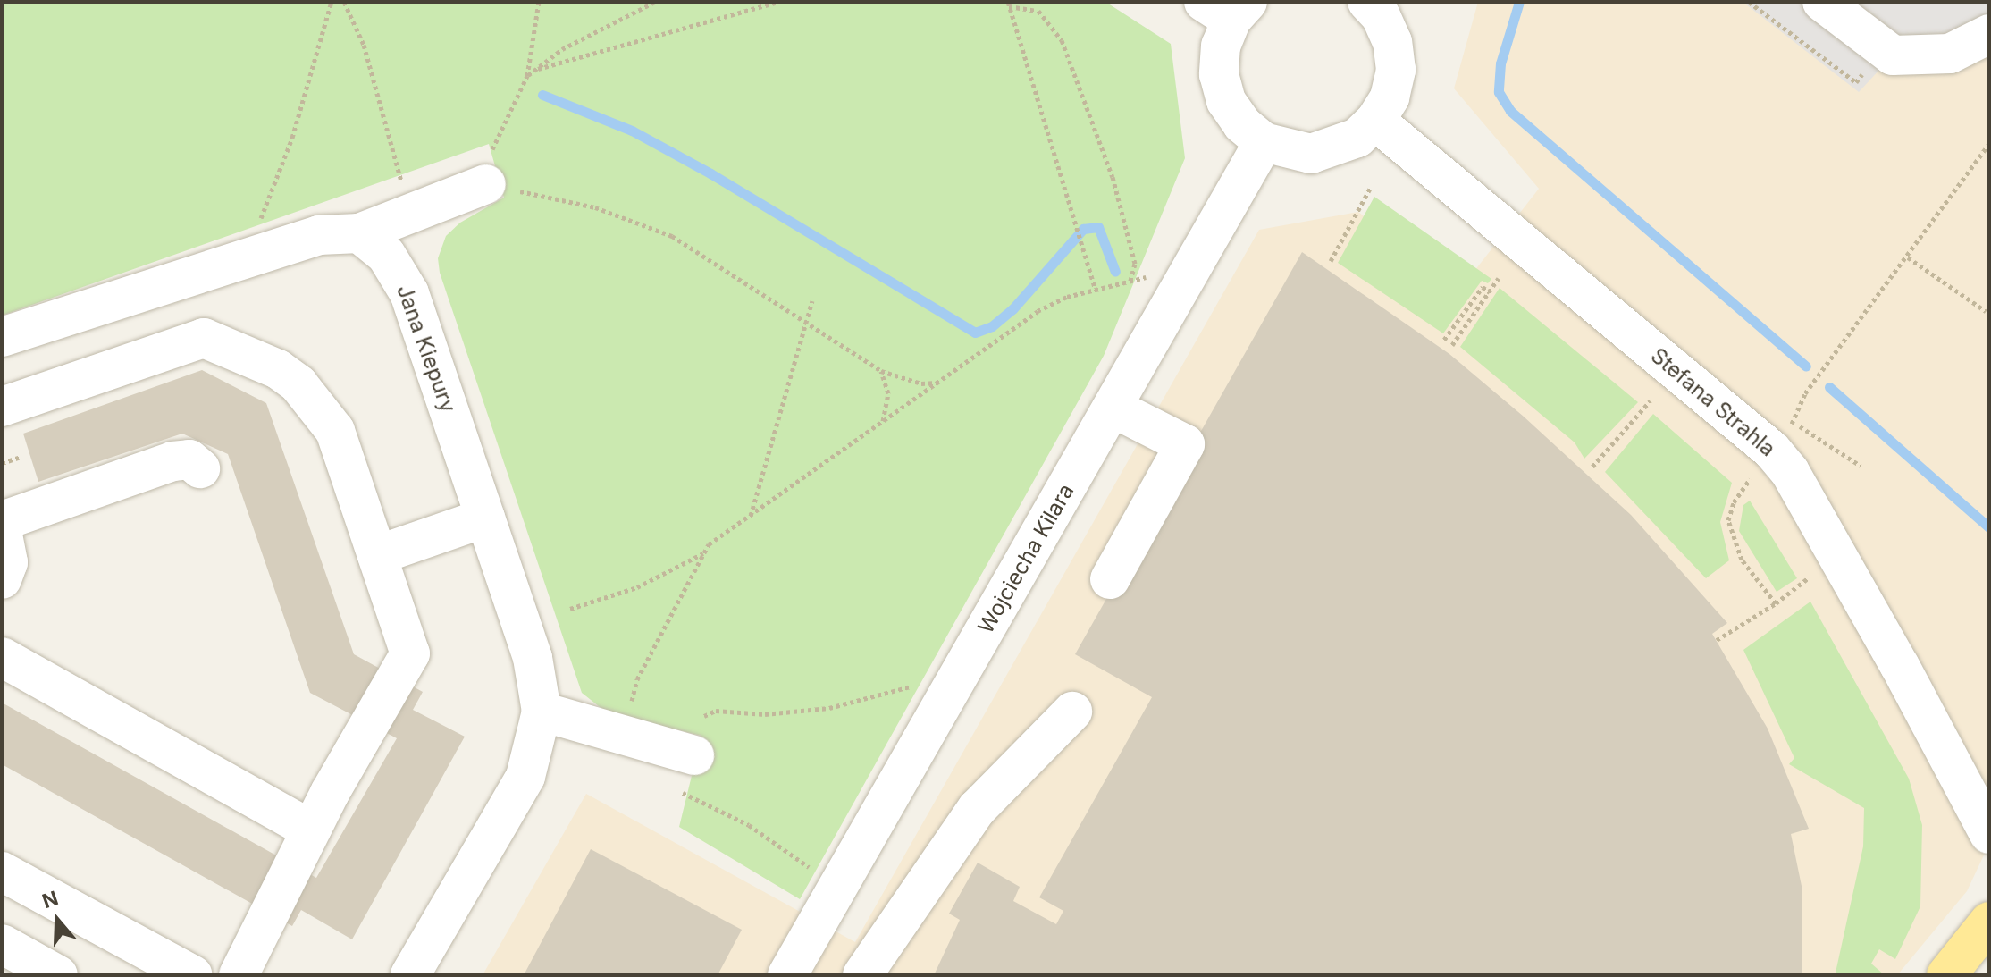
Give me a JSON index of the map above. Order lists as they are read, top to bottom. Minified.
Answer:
{"streets":{"street":["Jana Kiepury","Stefana Strahla","Wojciecha Kilara"]},"north":"top"}
